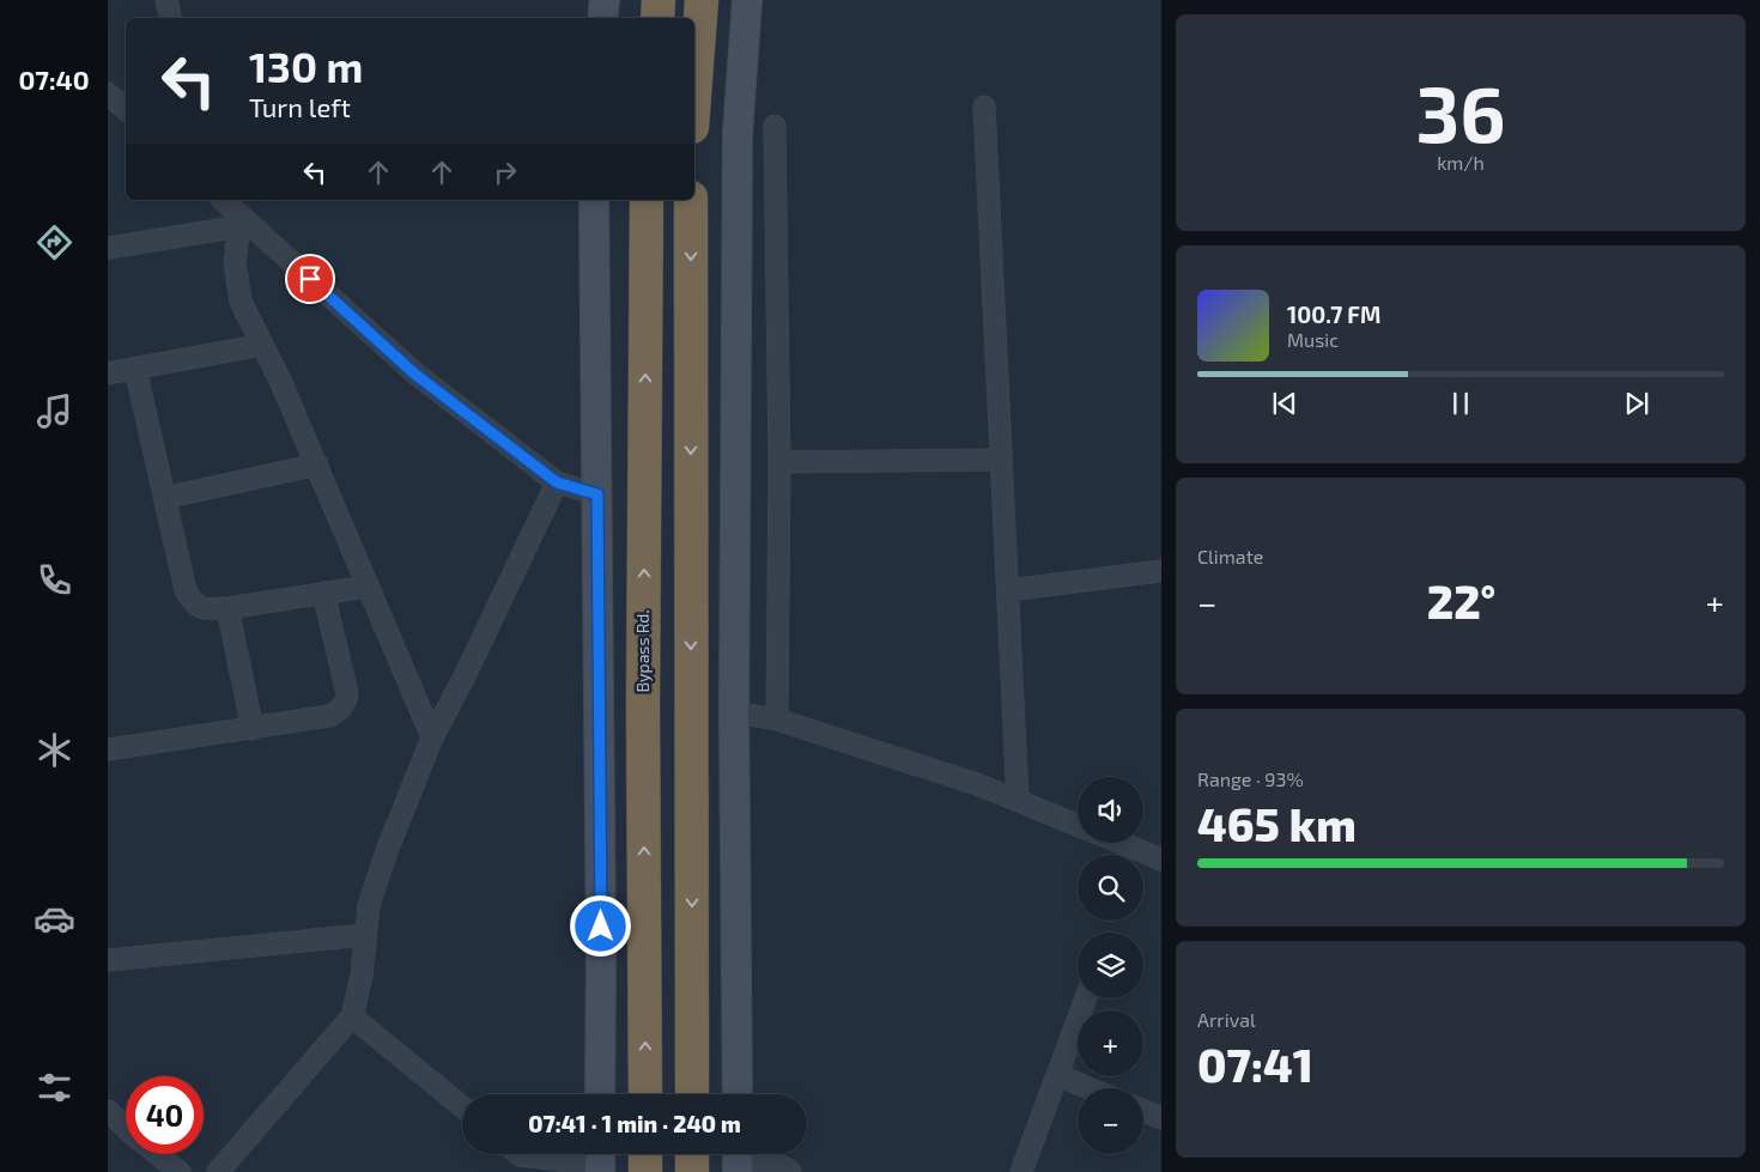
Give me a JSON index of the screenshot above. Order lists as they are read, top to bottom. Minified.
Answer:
{"streets":{"highway":["Bypass Rd."]},"page":{"tabs":"07:40","tile":[["36","km/h"],"Climate",["Range · 93%","465 km"],["Arrival","07:41"]],"turn":["130 m","Turn left"],"song":["100.7 FM","Music"],"heat":["−","22°","+"],"map_buttons":["+","−"],"limit":"40","trip":"07:41 · 1 min · 240 m"}}
